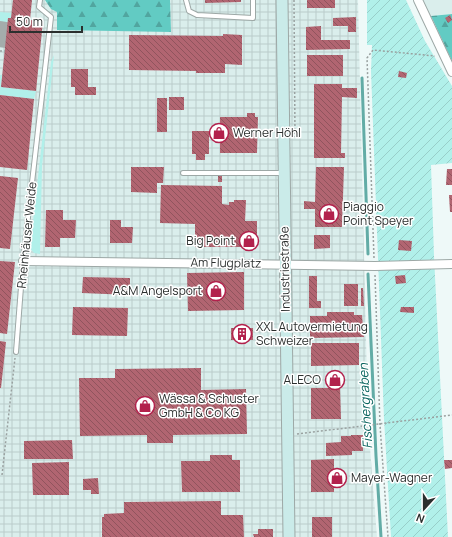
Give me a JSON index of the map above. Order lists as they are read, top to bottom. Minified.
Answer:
{"streets":{"street":["Am Flugplatz","Industriestraße"],"lane":["Rheinhäuser Weide"]},"crossings":[["Rheinhäuser Weide","Am Flugplatz"],["Am Flugplatz","Industriestraße"]],"water":["Fischergraben"],"places":{"shop":["Werner Höhl","Piaggio Point Speyer","Big Point","A&M Angelsport","ALECO","Wässa & Schuster GmbH & Co KG","Mayer-Wagner"],"building":["XXL Autovermietung Schweizer"]},"scale_bar":"50 m","north":"bottom"}
